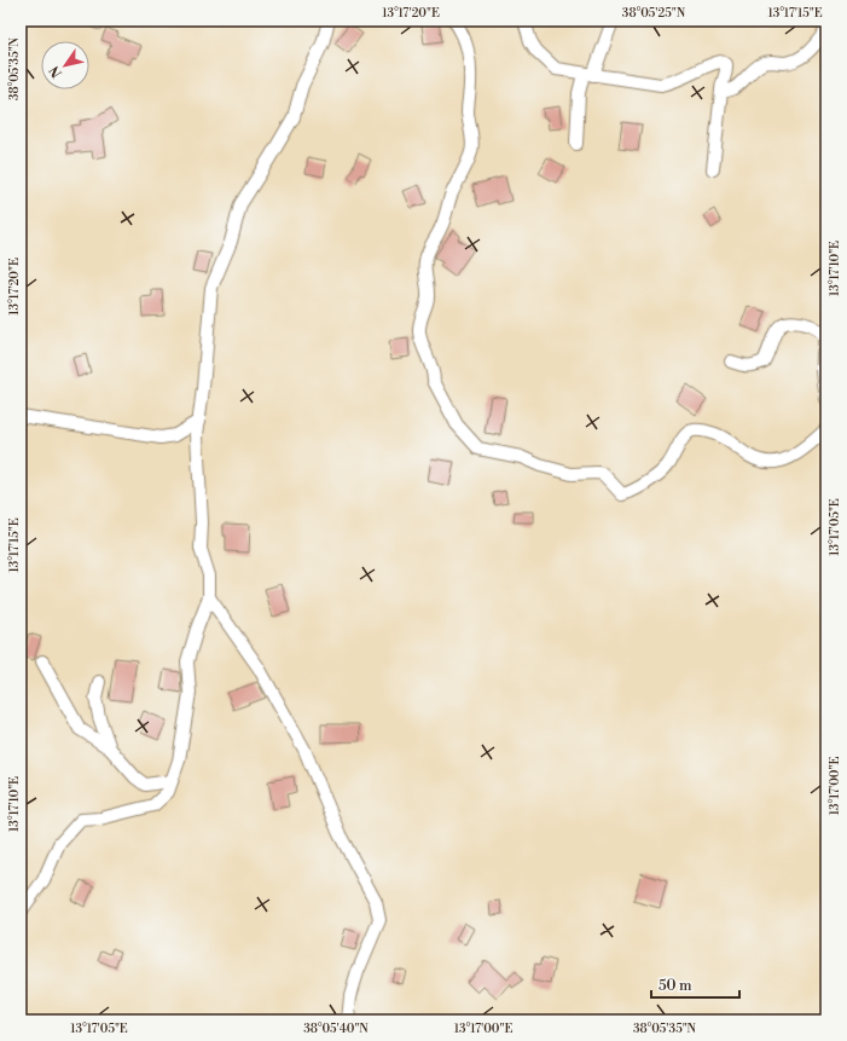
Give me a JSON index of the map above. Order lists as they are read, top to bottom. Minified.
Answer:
{"scale_bar":"50 m","north":"bottom left","coordinates":["13°17'20\"E","38°05'25\"N","13°17'15\"E","38°05'35\"N","13°17'10\"E","13°17'05\"E","13°17'00\"E","38°05'40\"N"]}
